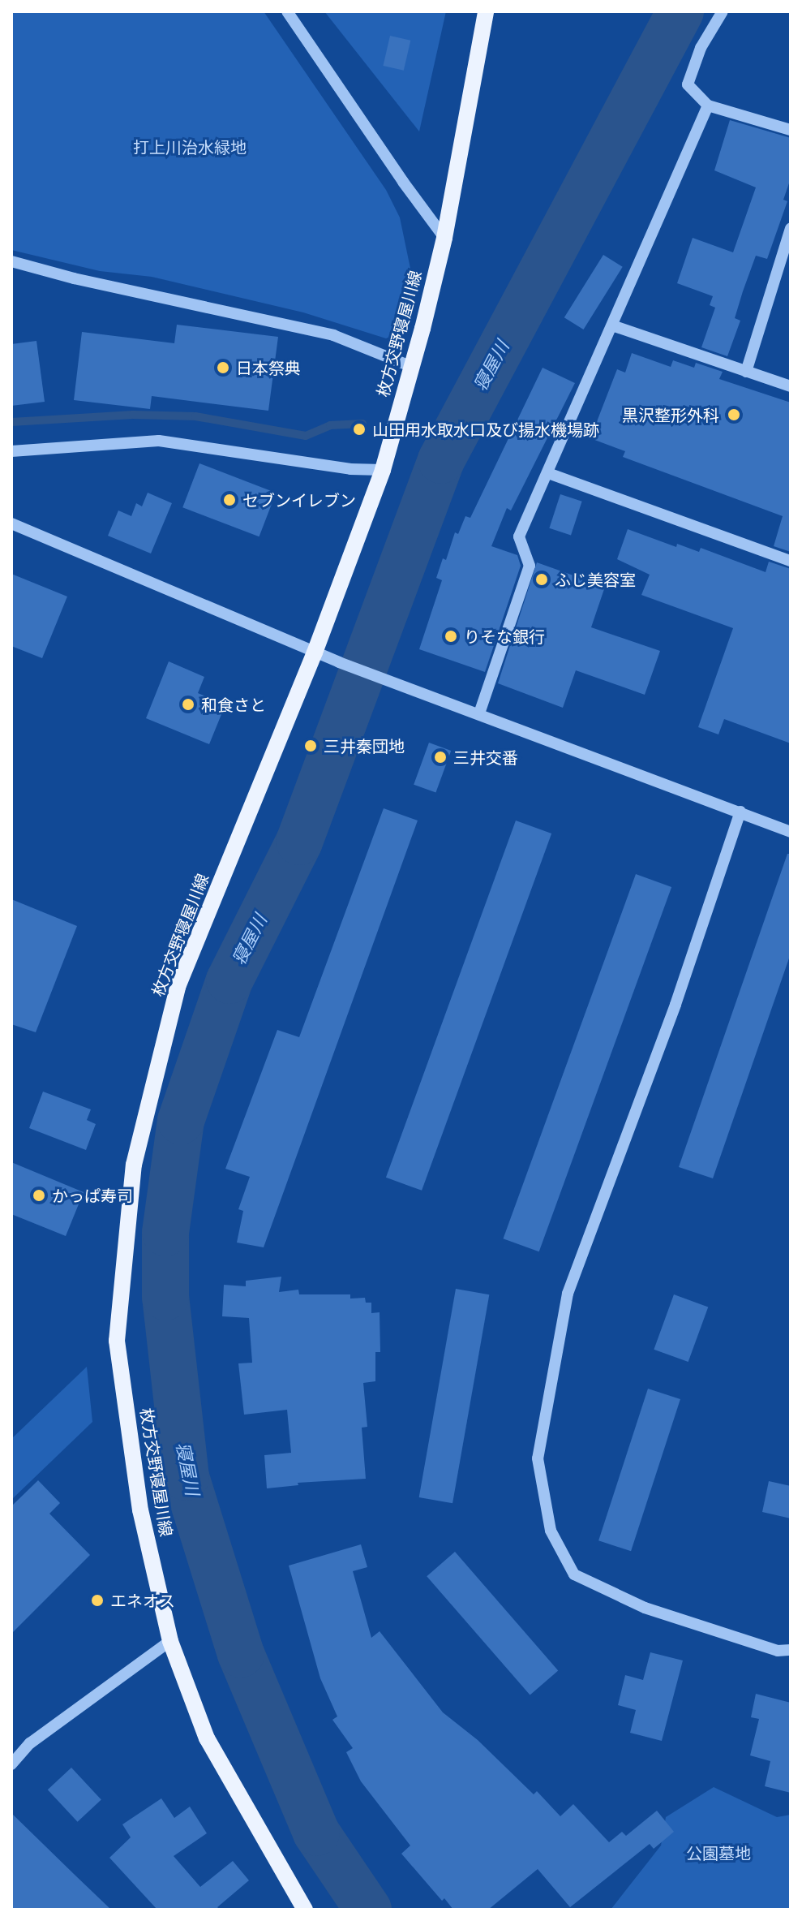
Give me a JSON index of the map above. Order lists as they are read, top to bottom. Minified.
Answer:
{"streets":{"main road":["枚方交野寝屋川線"]},"water":["寝屋川"],"parks":["打上川治水緑地","公園墓地"],"places":["日本祭典","黒沢整形外科","山田用水取水口及び揚水機場跡","セブンイレブン","ふじ美容室","りそな銀行","和食さと","三井秦団地","三井交番","かっぱ寿司","エネオス"]}
